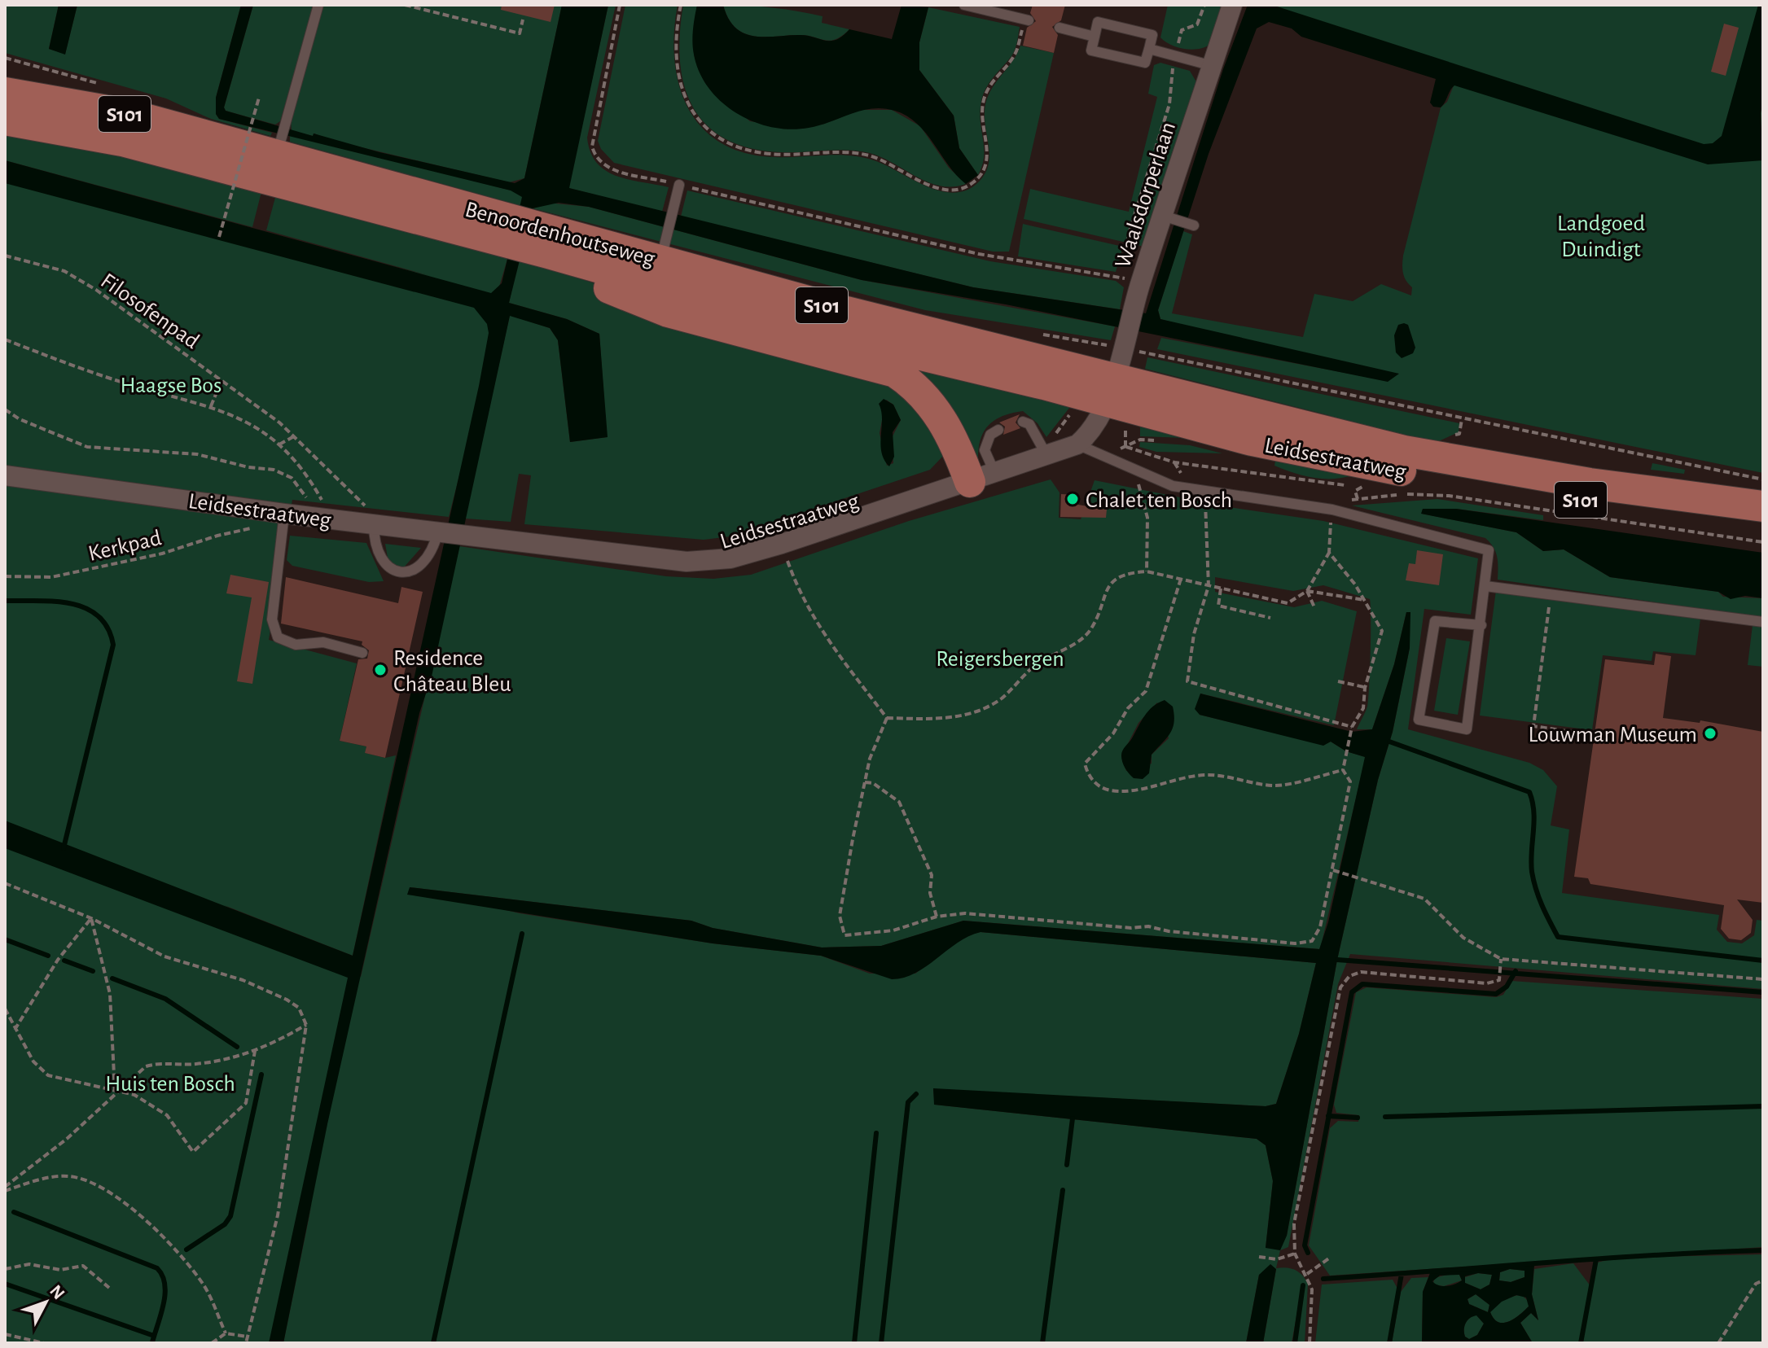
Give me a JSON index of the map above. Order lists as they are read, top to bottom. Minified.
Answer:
{"streets":{"main road":["S101","Benoordenhoutseweg","Leidsestraatweg"],"street":["Waalsdorperlaan"],"path":["Filosofenpad","Kerkpad"]},"crossings":[["Waalsdorperlaan","Benoordenhoutseweg"],["Waalsdorperlaan","Leidsestraatweg"],["Benoordenhoutseweg","Leidsestraatweg"],["Filosofenpad","Leidsestraatweg"],["Leidsestraatweg","Kerkpad"]],"parks":["Landgoed Duindigt","Haagse Bos","Reigersbergen","Huis ten Bosch"],"places":["Chalet ten Bosch","Residence Château Bleu","Louwman Museum"],"north":"top right"}
